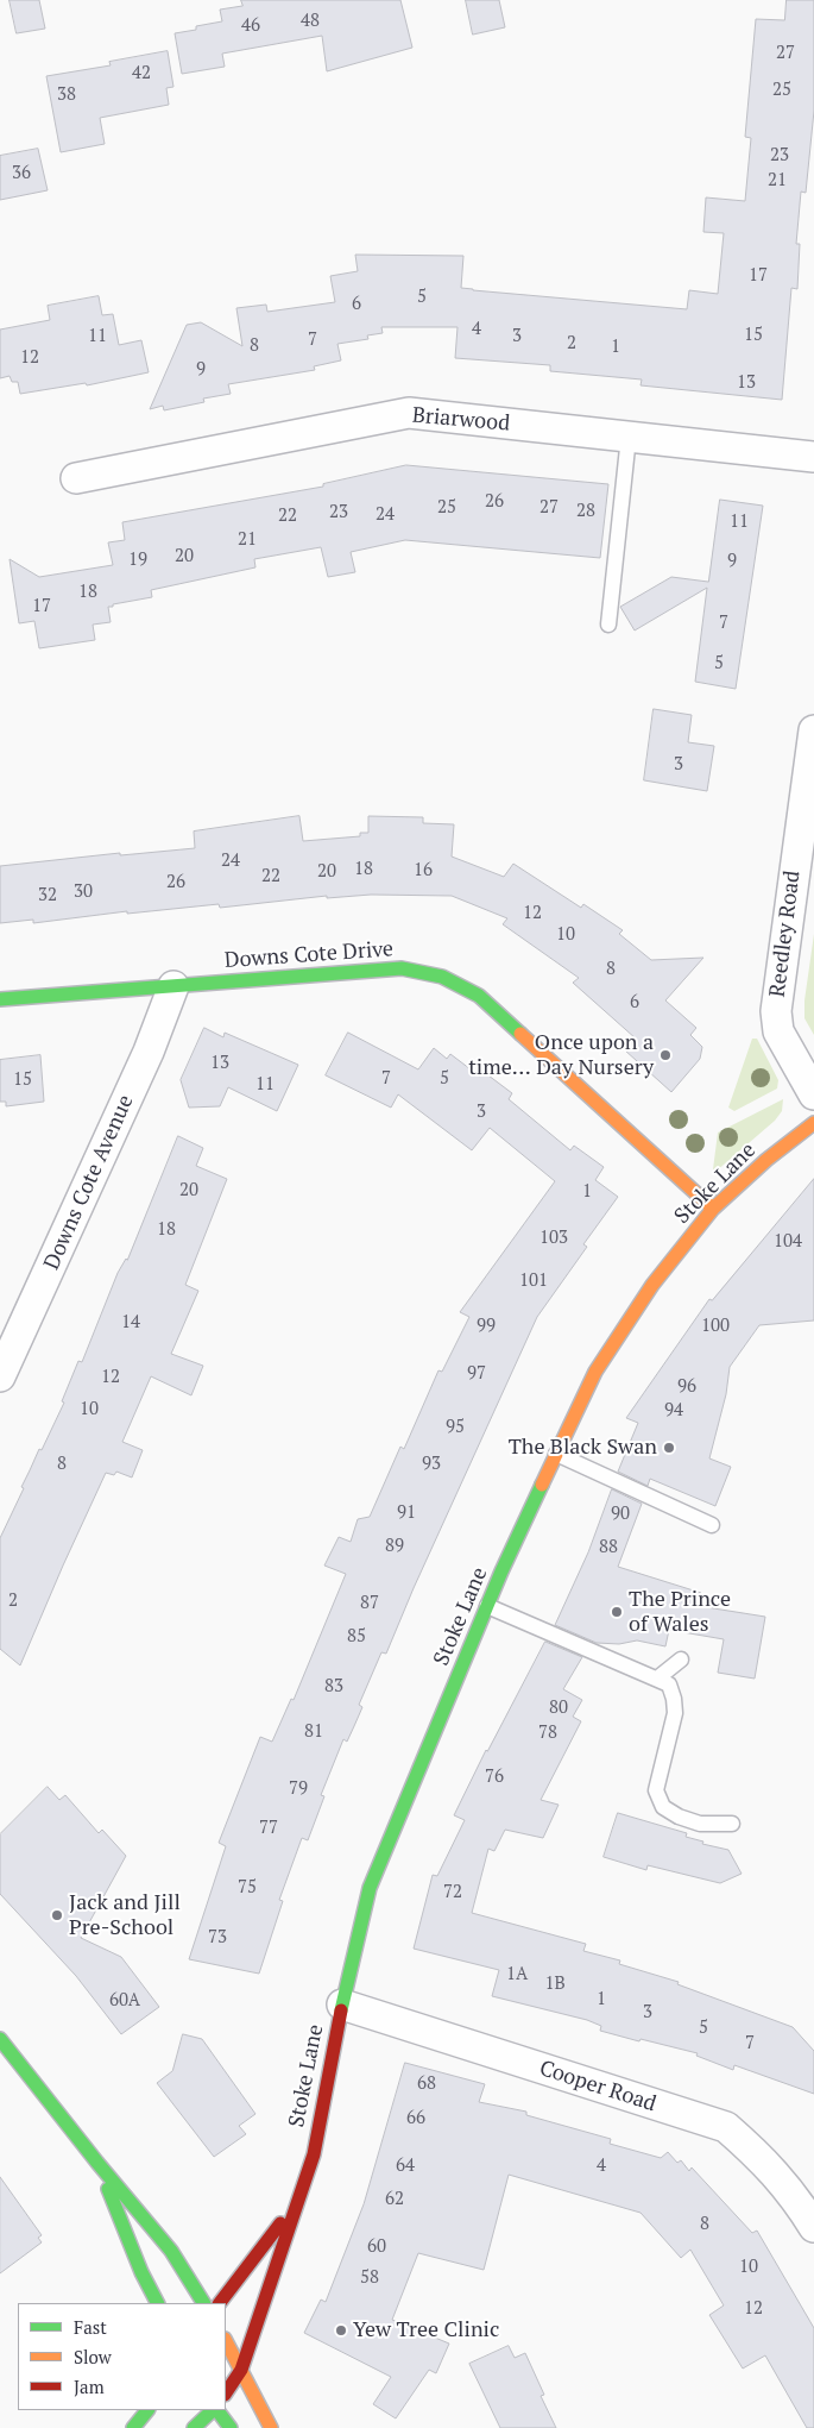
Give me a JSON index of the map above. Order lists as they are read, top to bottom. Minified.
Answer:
{"streets":{"street":["Briarwood","Reedley Road","Downs Cote Drive","Downs Cote Avenue","Stoke Lane","Cooper Road"]},"crossings":[["Downs Cote Drive","Downs Cote Avenue"],["Downs Cote Drive","Stoke Lane"],["Stoke Lane","Cooper Road"]],"places":["Once upon a time... Day Nursery","The Black Swan","The Prince of Wales","Jack and Jill Pre-School","Yew Tree Clinic"],"house_numbers":["48","46","27","42","25","38","23","36","21","17","5","6","4","15","11","3","7","2","8","1","12","9","13","26","25","27","28","23","24","22","11","21","20","19","9","18","17","7","5","3","24","18","16","20","22","26","30","32","12","10","8","6","13","7","5","15","11","3","20","1","18","103","104","101","14","99","100","97","12","96","10","94","95","8","93","91","90","89","88","2","87","85","83","80","81","78","76","79","77","75","72","73","1A","1B","1","60A","3","5","7","68","66","64","4","62","8","60","10","58","12"],"legend":["Fast","Slow","Jam"]}
